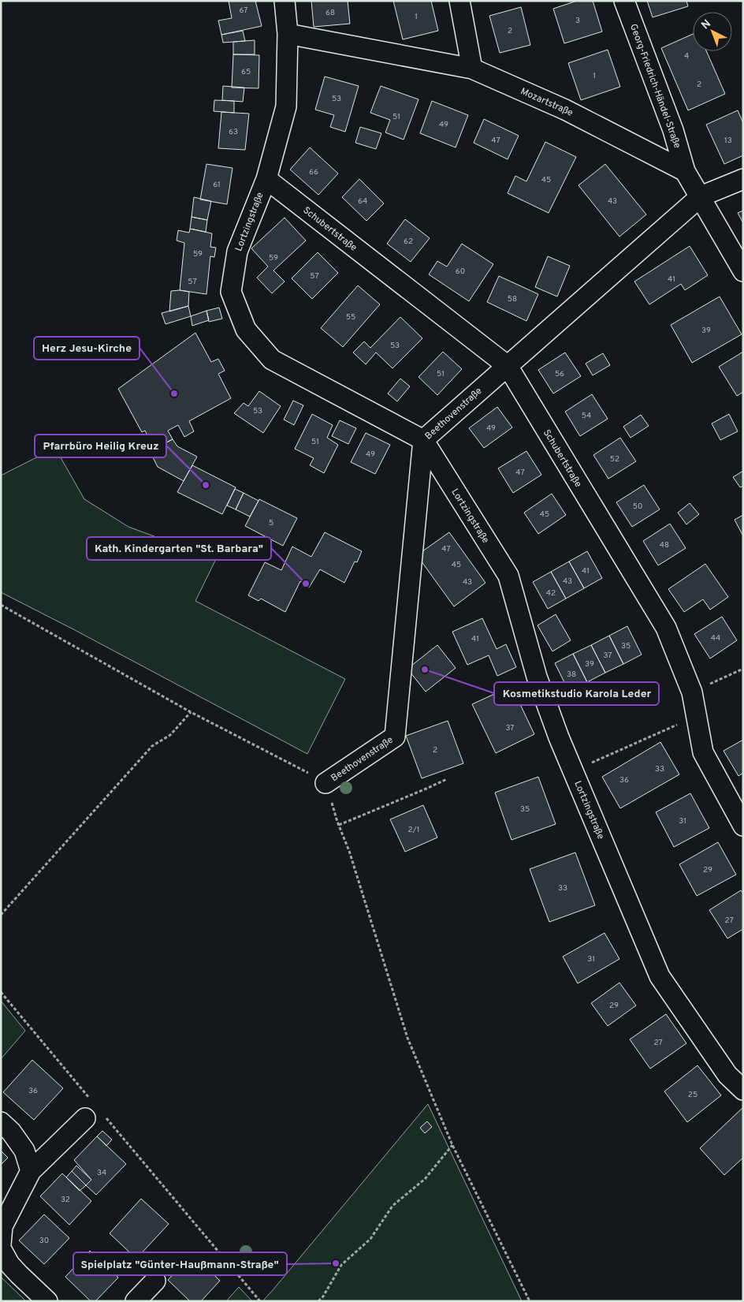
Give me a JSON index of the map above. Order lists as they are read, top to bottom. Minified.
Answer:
{"streets":{"street":["Georg-Friedrich-Händel-Straße","Mozartstraße","Lortzingstraße","Schubertstraße","Beethovenstraße"]},"crossings":[["Georg-Friedrich-Händel-Straße","Mozartstraße"],["Mozartstraße","Lortzingstraße"],["Lortzingstraße","Schubertstraße"],["Lortzingstraße","Beethovenstraße"],["Schubertstraße","Beethovenstraße"]],"places":["Herz Jesu-Kirche","Pfarrbüro Heilig Kreuz","Kath. Kindergarten \"St. Barbara\"","Kosmetikstudio Karola Leder","Spielplatz \"Günter-Haußmann-Straße\""],"house_numbers":["67","68","1","3","2","4","65","1","2","53","51","49","63","47","13","66","45","61","64","43","62","59","59","60","57","41","57","58","55","39","53","51","56","53","54","49","51","49","52","47","50","45","5","48","47","45","41","43","43","42","44","41","35","37","39","38","37","2","33","36","35","31","2/1","29","33","27","31","29","27","36","25","34","32","30"],"north":"top left"}
